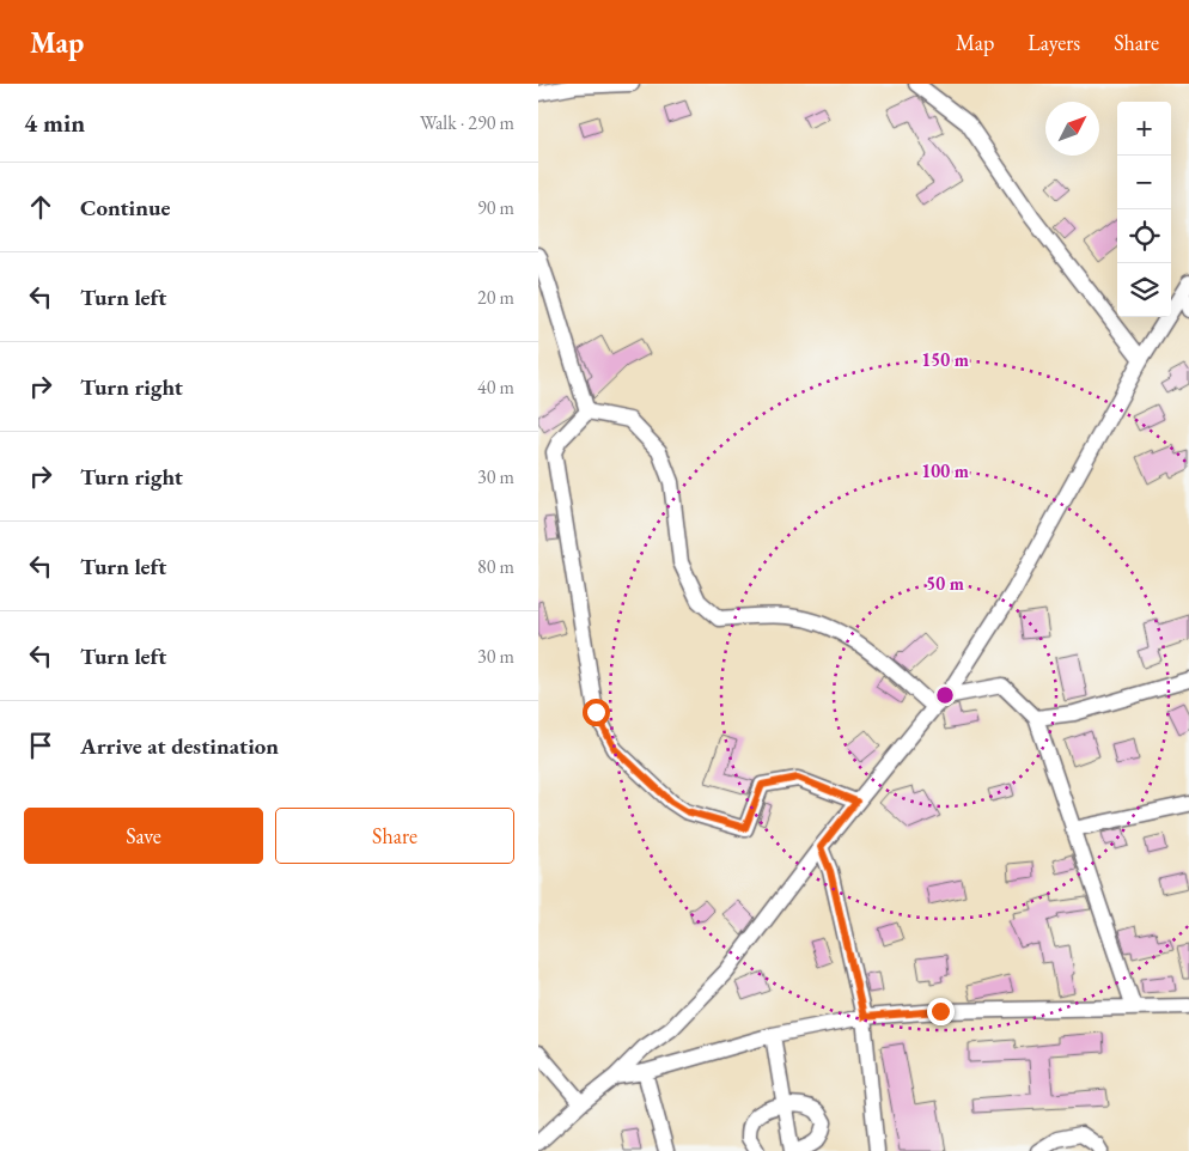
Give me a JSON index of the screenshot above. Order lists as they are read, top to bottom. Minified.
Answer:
{"north":"top right","page":{"header":"Map","nav":["Map","Layers","Share"],"heading":["4 min","Walk · 290 m"],"map_buttons":["+","−"],"list":[["Continue","90 m"],["Turn left","20 m"],["Turn right","40 m"],["Turn right","30 m"],["Turn left","80 m"],["Turn left","30 m"],"Arrive at destination"],"buttons":["Save","Share"]},"rings":["150 m","100 m","50 m"]}
